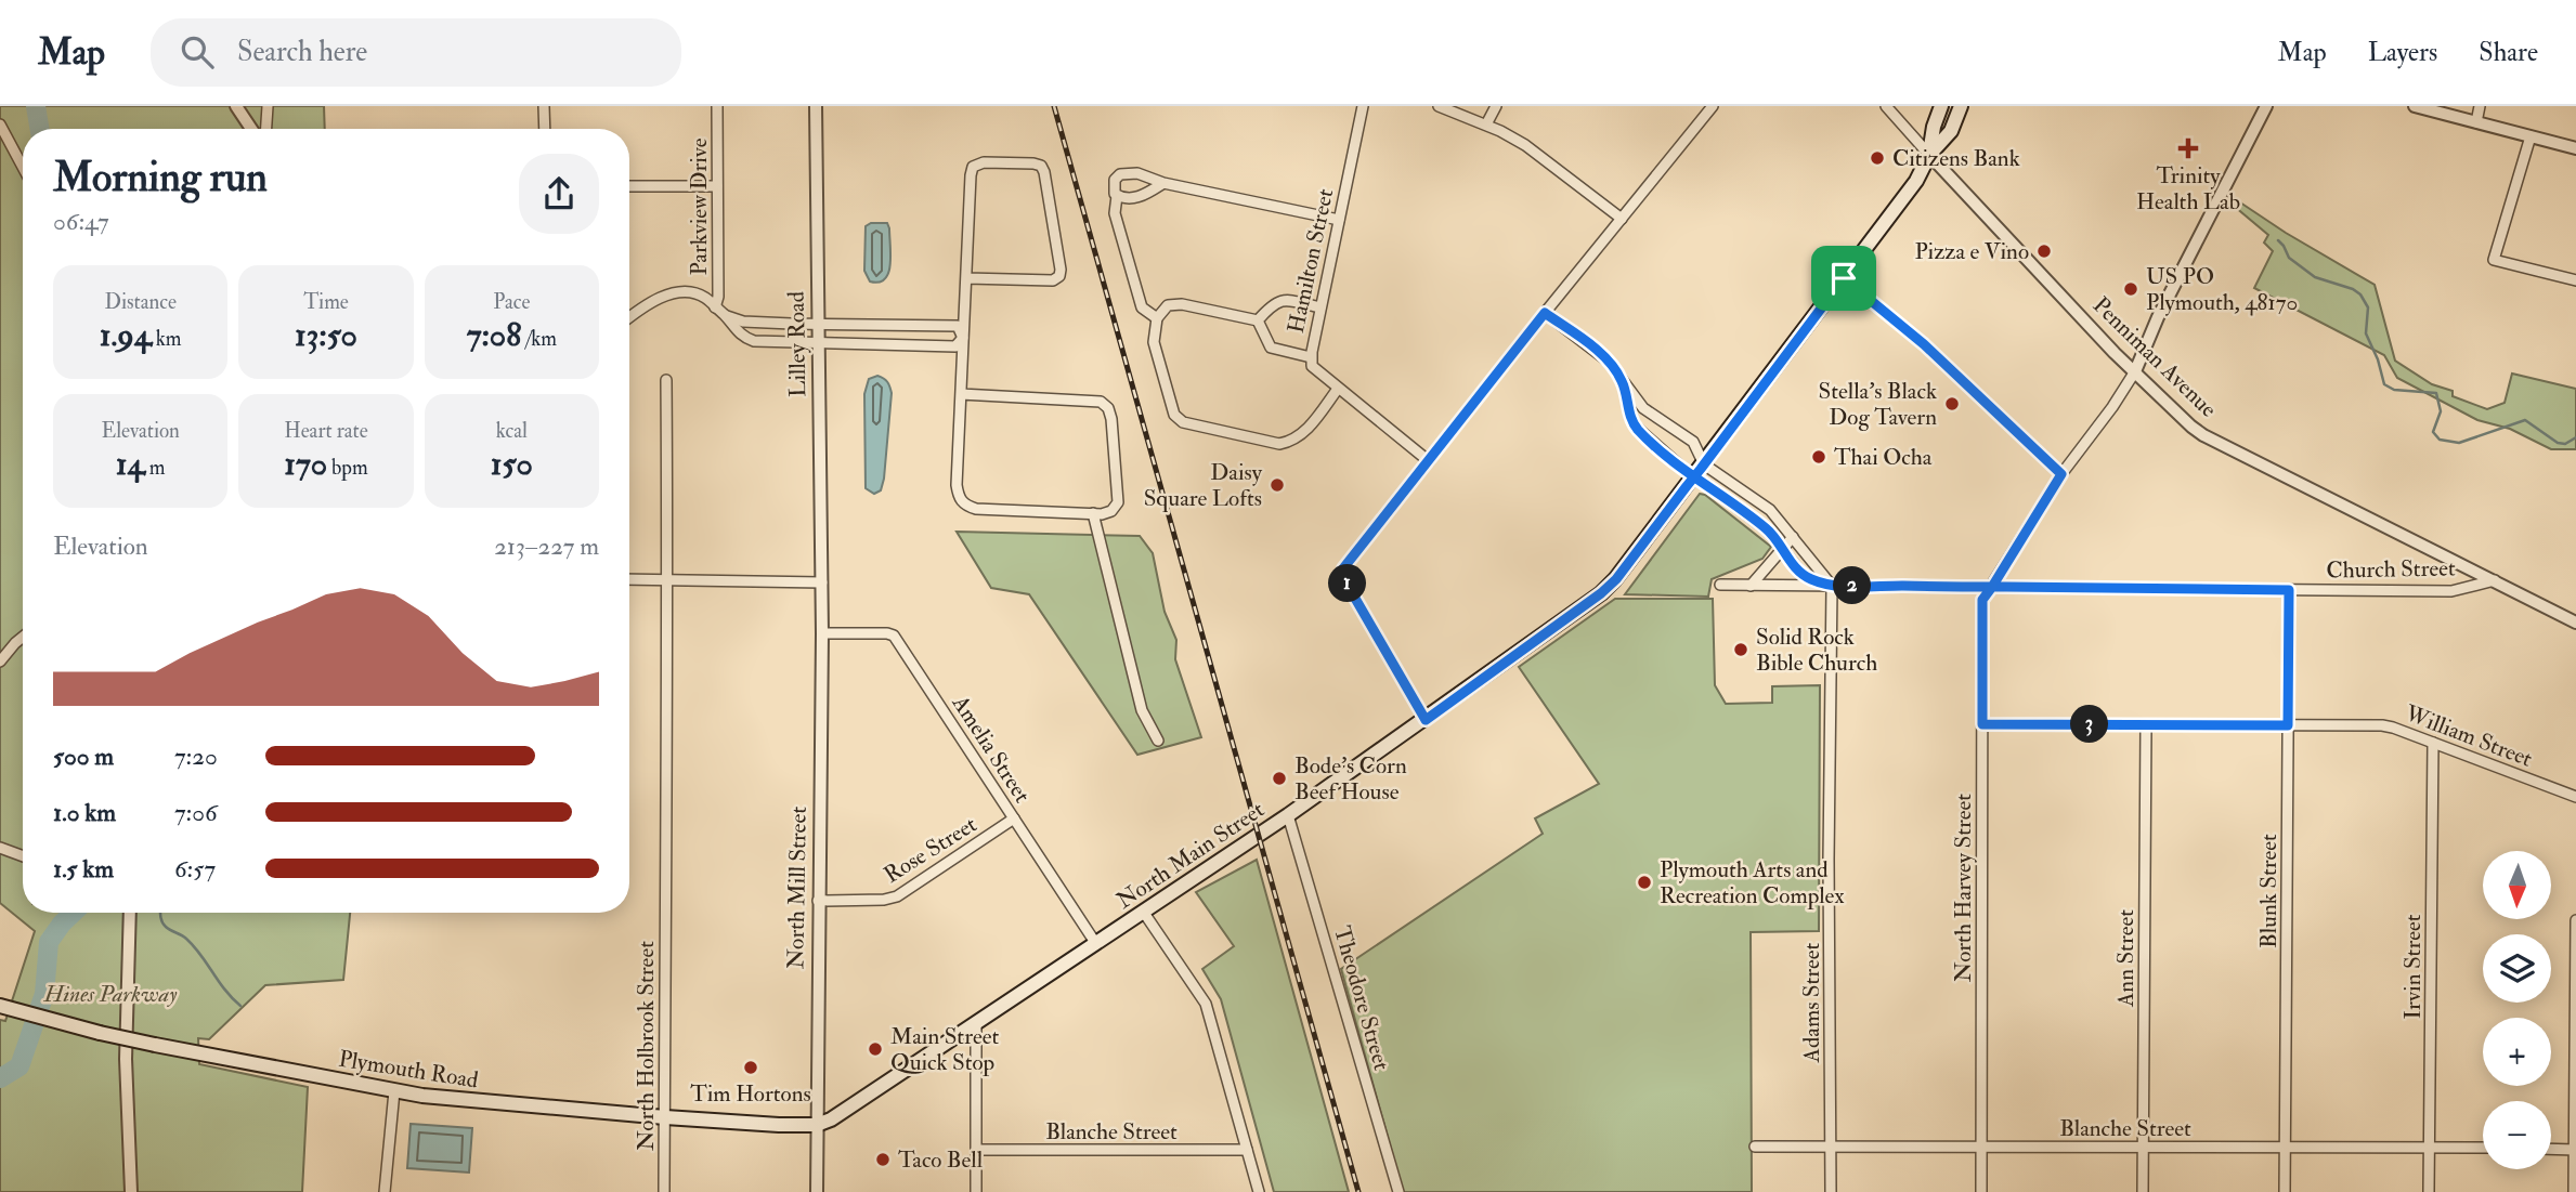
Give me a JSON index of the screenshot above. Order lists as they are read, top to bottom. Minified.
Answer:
{"streets":{"main road":["North Main Street","Plymouth Road"],"street":["Parkview Drive","Hamilton Street","Lilley Road","Penniman Avenue","Church Street","William Street","Amelia Street","Rose Street","North Mill Street","North Harvey Street","Blunk Street","Ann Street","Irvin Street","Theodore Street","Adams Street","North Holbrook Street","Blanche Street"]},"crossings":[["Lilley Road","North Mill Street"],["Penniman Avenue","Church Street"],["Penniman Avenue","North Main Street"],["Penniman Avenue","North Harvey Street"],["Church Street","North Main Street"],["Church Street","North Harvey Street"],["Church Street","Blunk Street"],["Church Street","Adams Street"],["William Street","North Harvey Street"],["William Street","Blunk Street"],["William Street","Ann Street"],["William Street","Irvin Street"],["Amelia Street","Rose Street"],["Amelia Street","North Main Street"],["Amelia Street","North Mill Street"],["Rose Street","North Mill Street"],["North Main Street","North Mill Street"],["North Main Street","Theodore Street"],["North Main Street","Plymouth Road"],["North Mill Street","Plymouth Road"],["North Harvey Street","Blanche Street"],["Blunk Street","Blanche Street"],["Ann Street","Blanche Street"],["Irvin Street","Blanche Street"],["Adams Street","Blanche Street"],["North Holbrook Street","Plymouth Road"]],"parks":["Hines Parkway"],"places":{"health":["Trinity Health Lab"],"other":["Citizens Bank","Pizza e Vino","US PO Plymouth, 48170","Stella’s Black Dog Tavern","Thai Ocha","Daisy Square Lofts","Solid Rock Bible Church","Bode's Corn Beef House","Plymouth Arts and Recreation Complex","Main Street Quick Stop","Tim Hortons","Taco Bell"]},"north":"bottom","page":{"header":"Map","search":"Search here","nav":["Map","Layers","Share"],"heading":["Morning run","06:47"],"stats":[["Distance","1.94 km"],["Time","13:50"],["Pace","7:08 /km"],["Elevation","14 m"],["Heart rate","170 bpm"],["kcal","150"]],"chart":["Elevation","213–227 m"],"pins":["1","2","3"],"list":[{"name":"500 m","note":"7:20"},{"name":"1.0 km","note":"7:06"},{"name":"1.5 km","note":"6:57"}],"map_buttons":["+","−"]}}
